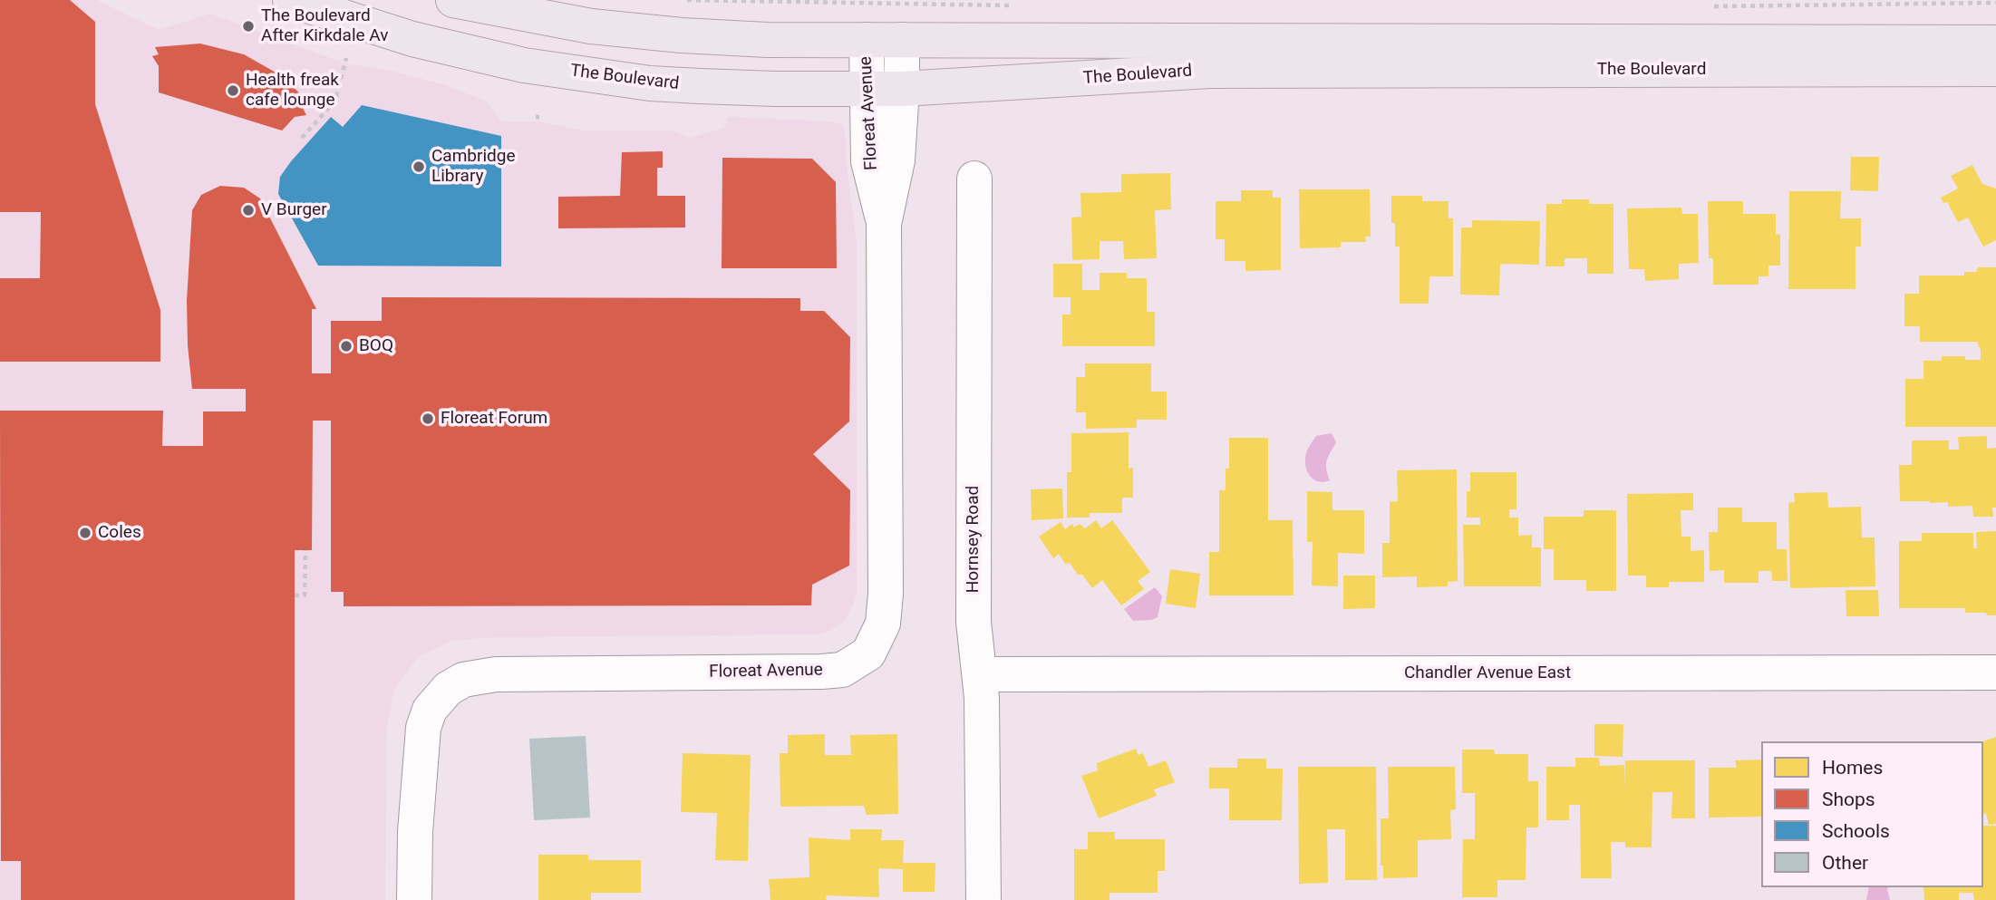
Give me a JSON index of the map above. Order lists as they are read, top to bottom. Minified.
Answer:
{"streets":{"main road":["The Boulevard"],"street":["Floreat Avenue","Hornsey Road","Chandler Avenue East"]},"crossings":[["The Boulevard","Floreat Avenue"],["Hornsey Road","Chandler Avenue East"]],"places":["The Boulevard After Kirkdale Av","Health freak cafe lounge","Cambridge Library","V Burger","BOQ","Floreat Forum","Coles"],"legend":["Homes","Shops","Schools","Other"]}
